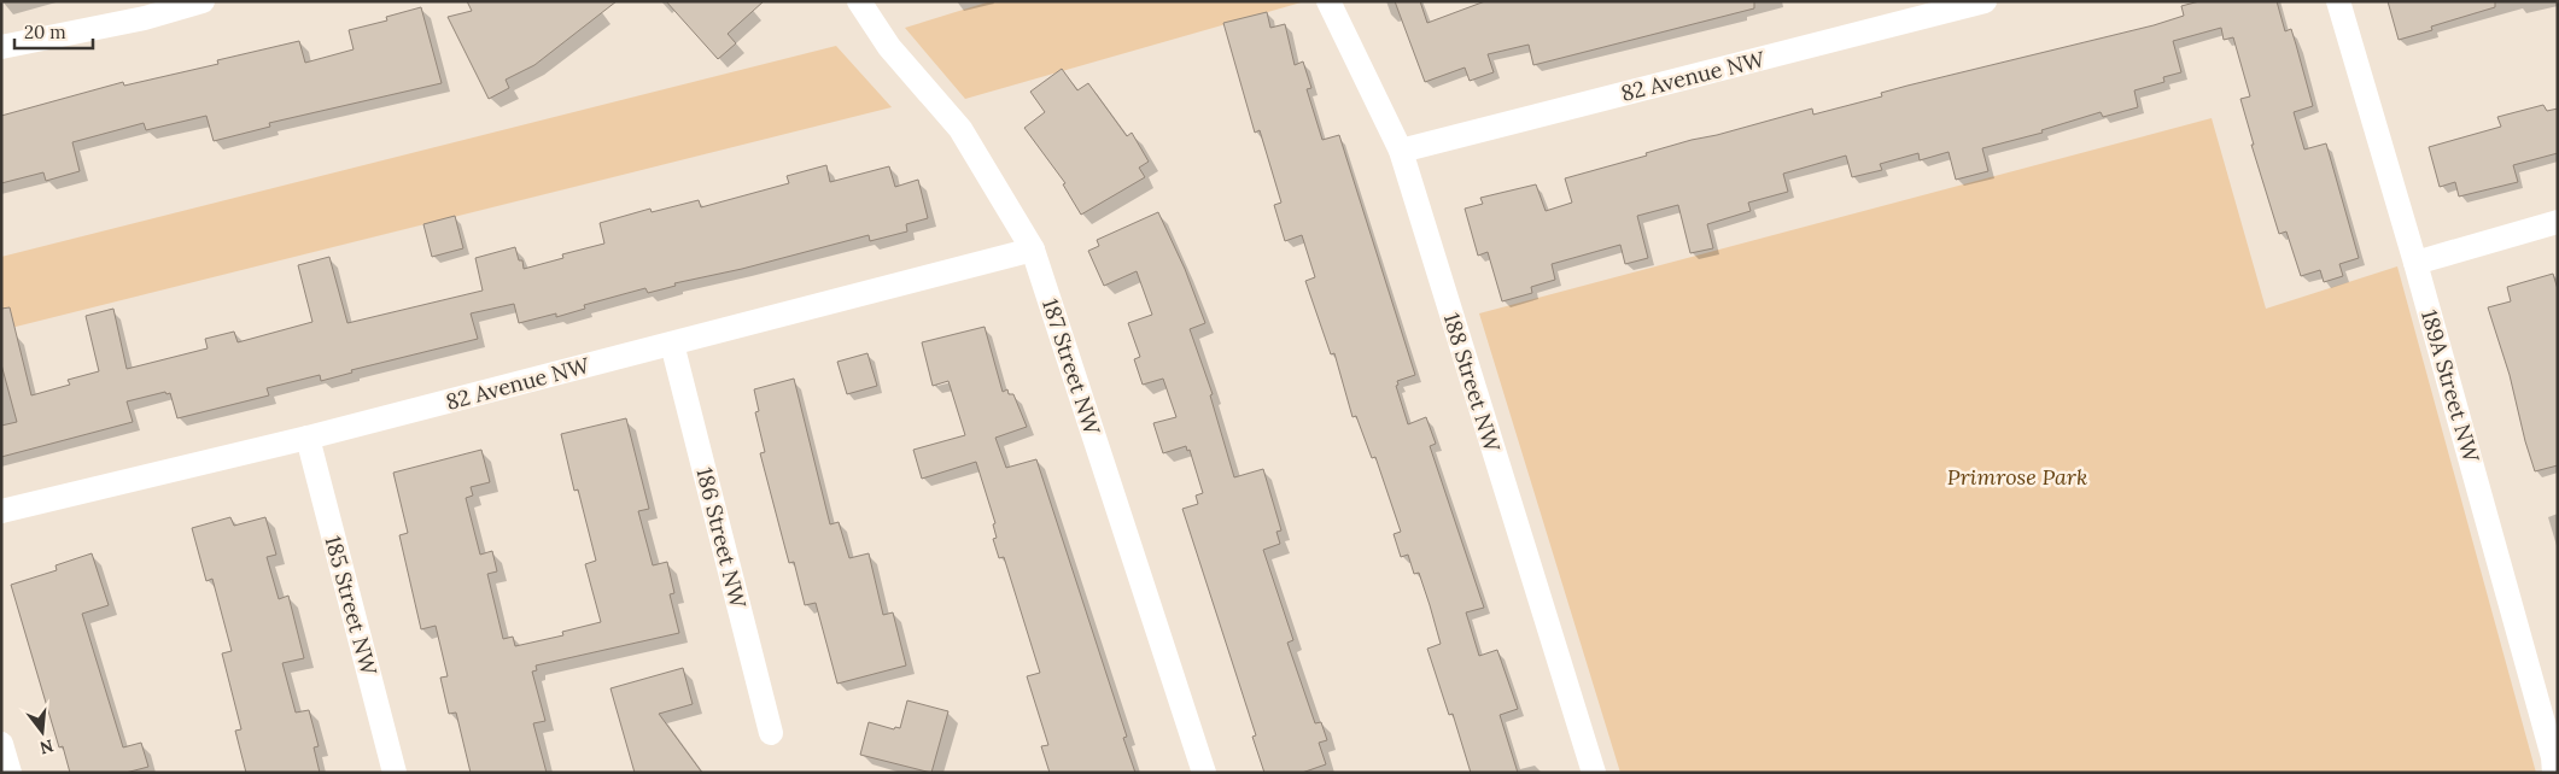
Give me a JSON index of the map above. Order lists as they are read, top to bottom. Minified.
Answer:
{"streets":{"street":["82 Avenue NW","187 Street NW","188 Street NW","189A Street NW","186 Street NW","185 Street NW"]},"crossings":[["82 Avenue NW","187 Street NW"],["82 Avenue NW","188 Street NW"],["82 Avenue NW","186 Street NW"],["82 Avenue NW","185 Street NW"]],"parks":["Primrose Park"],"scale_bar":"20 m","north":"bottom"}
